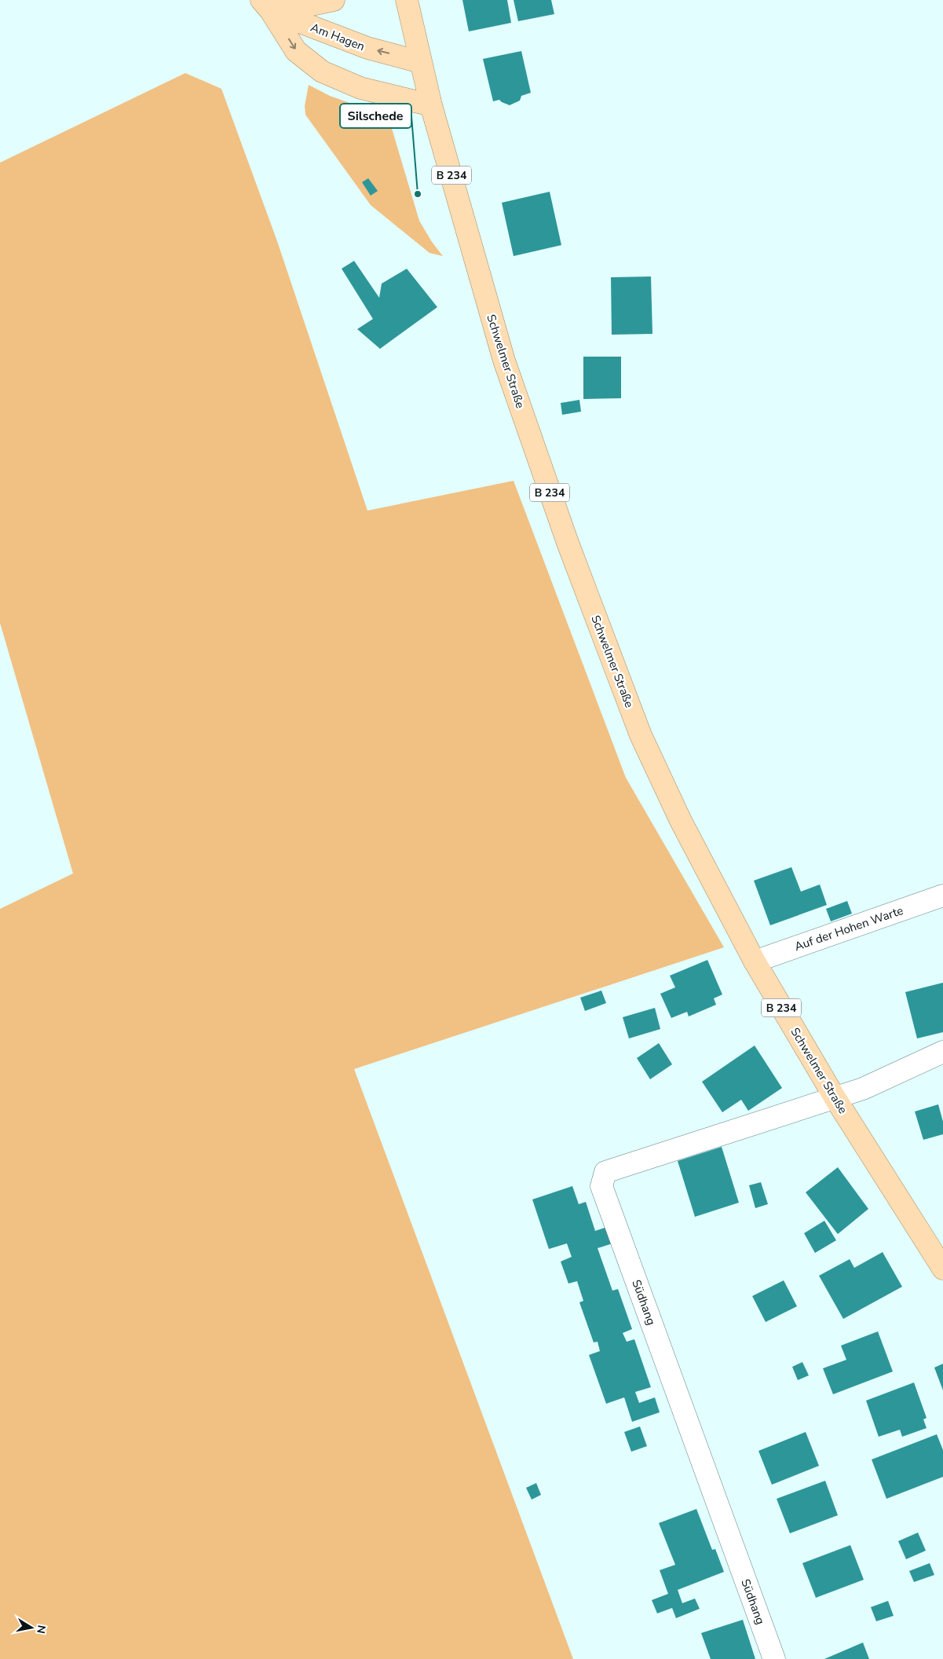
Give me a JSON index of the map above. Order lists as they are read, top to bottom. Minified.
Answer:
{"streets":{"main road":["Am Hagen","B 234","Schwelmer Straße"],"street":["Auf der Hohen Warte","Südhang"]},"crossings":[["Am Hagen","Schwelmer Straße"],["Schwelmer Straße","Auf der Hohen Warte"],["Schwelmer Straße","Südhang"]],"places":["Silschede"],"north":"right"}
